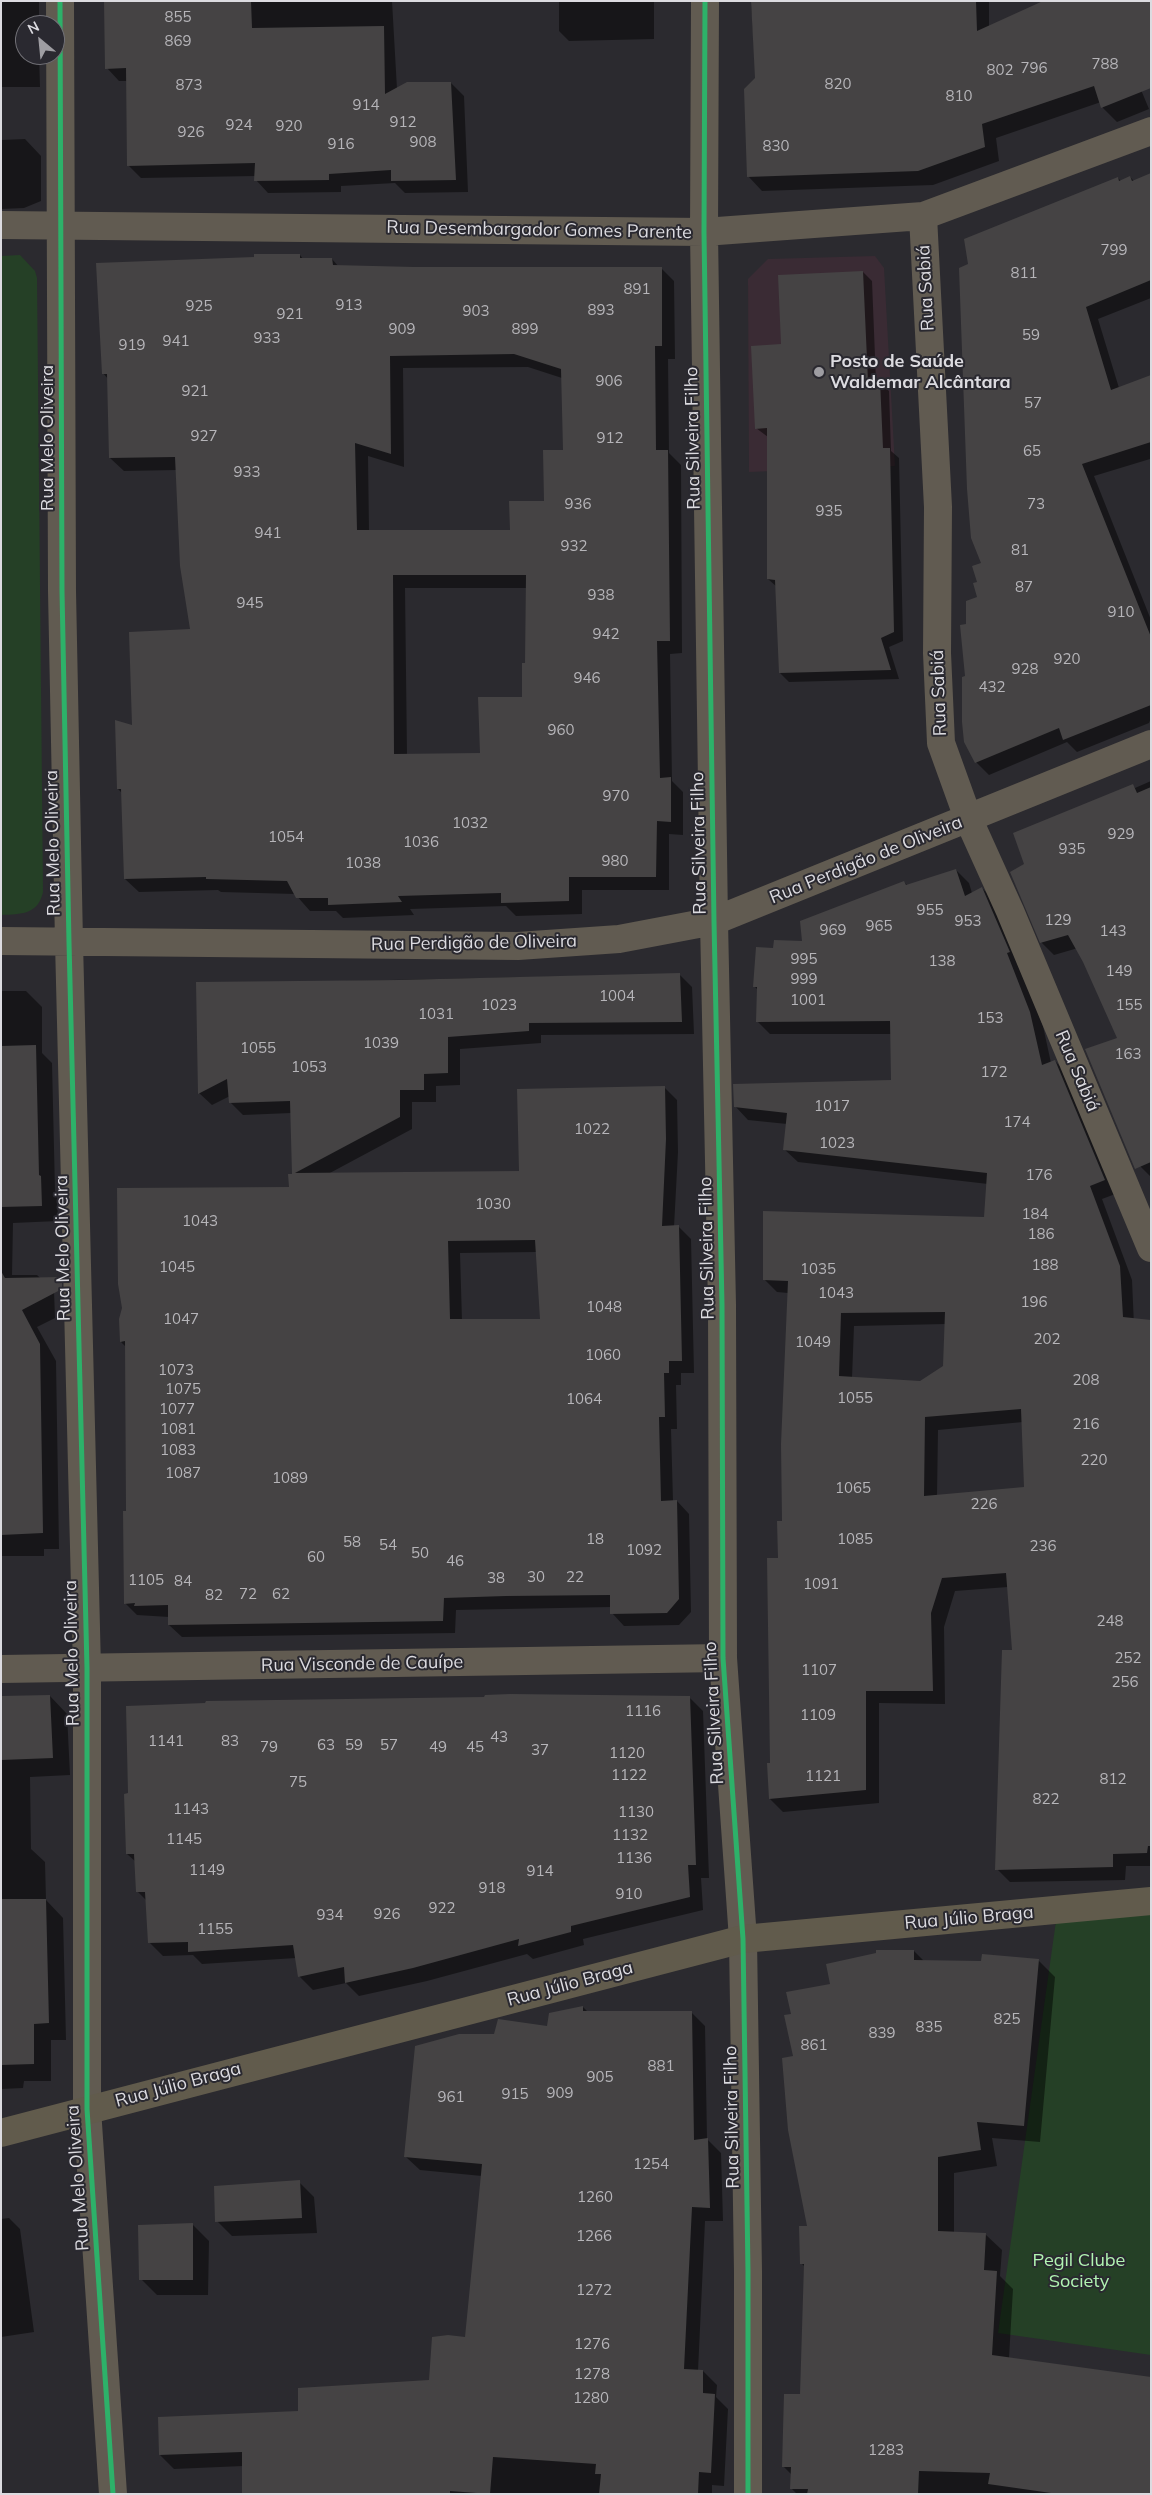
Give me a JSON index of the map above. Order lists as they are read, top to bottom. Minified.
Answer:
{"streets":{"street":["Rua Desembargador Gomes Parente","Rua Sabiá","Rua Melo Oliveira","Rua Silveira Filho","Rua Perdigão de Oliveira","Rua Visconde de Cauípe","Rua Júlio Braga"]},"crossings":[["Rua Desembargador Gomes Parente","Rua Sabiá"],["Rua Desembargador Gomes Parente","Rua Melo Oliveira"],["Rua Desembargador Gomes Parente","Rua Silveira Filho"],["Rua Sabiá","Rua Perdigão de Oliveira"],["Rua Melo Oliveira","Rua Perdigão de Oliveira"],["Rua Melo Oliveira","Rua Visconde de Cauípe"],["Rua Melo Oliveira","Rua Júlio Braga"],["Rua Silveira Filho","Rua Perdigão de Oliveira"],["Rua Silveira Filho","Rua Visconde de Cauípe"],["Rua Silveira Filho","Rua Júlio Braga"]],"parks":["Pegil Clube Society"],"places":["Posto de Saúde Waldemar Alcântara"],"house_numbers":["855","869","788","796","802","820","873","810","914","912","924","920","926","908","916","830","799","811","891","913","925","893","903","921","909","899","59","933","941","919","906","921","57","927","912","65","933","936","73","935","941","932","81","87","938","945","910","942","920","928","946","432","960","970","1032","929","1054","1036","935","980","1038","955","129","953","965","969","143","995","138","149","999","1004","1001","1023","155","1031","153","1039","1055","163","1053","172","1017","174","1022","1023","176","1030","184","1043","186","188","1045","1035","1043","196","1048","1047","202","1049","1060","1073","208","1075","1055","1064","1077","216","1081","1083","220","1087","1089","1065","226","18","1085","58","54","236","1092","50","60","46","30","22","38","1105","84","1091","72","62","82","248","252","1107","256","1116","1109","43","1141","83","63","59","57","79","49","45","37","1120","1122","1121","812","75","822","1143","1130","1132","1145","1136","1149","914","918","910","922","926","934","1155","825","835","839","861","881","905","909","915","961","1254","1260","1266","1272","1276","1278","1280","1283"],"north":"top left"}
